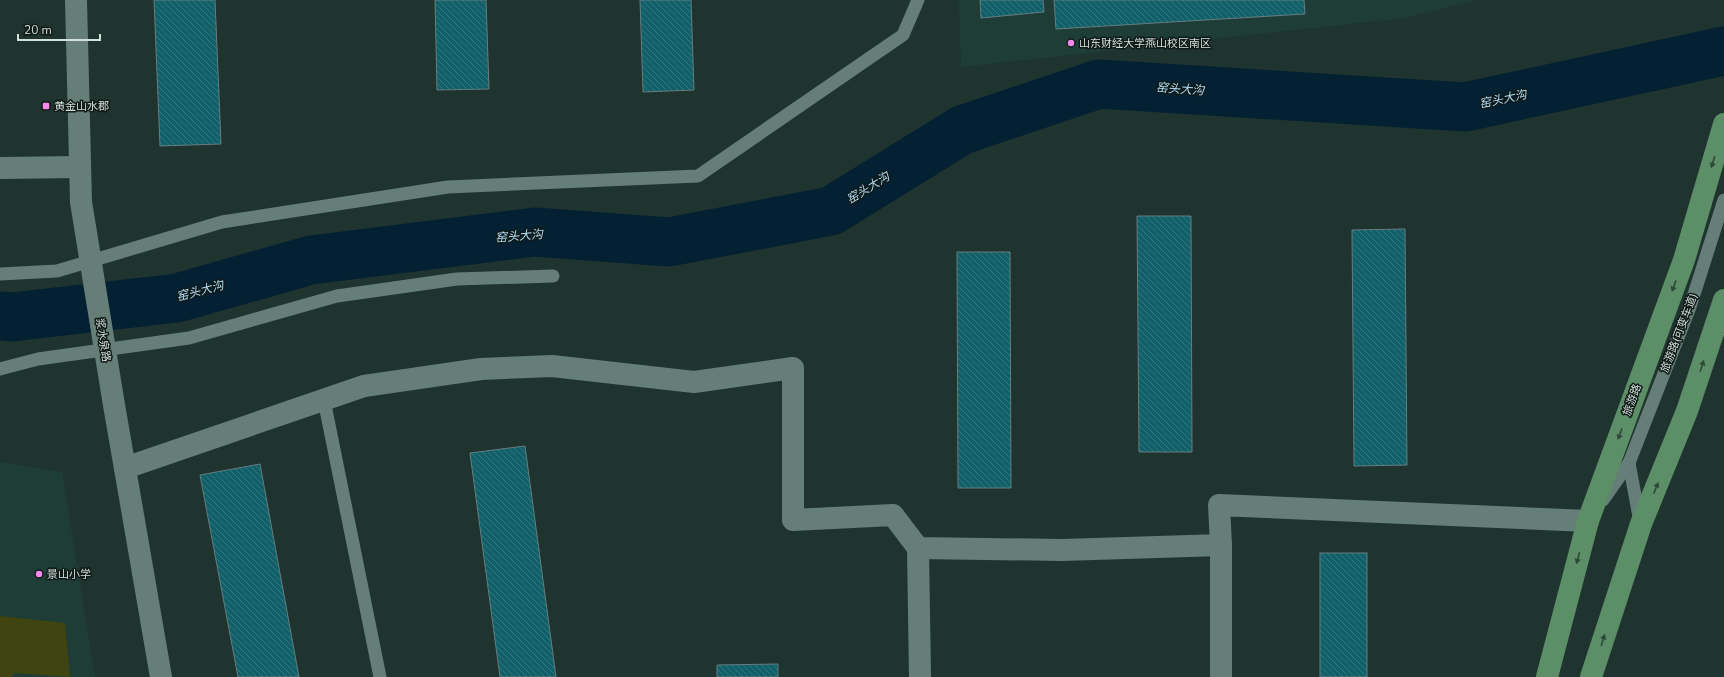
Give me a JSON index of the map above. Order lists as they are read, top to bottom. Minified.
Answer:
{"streets":{"main road":["旅游路"],"street":["浆水泉路"],"lane":["旅游路(可变车道)"]},"crossings":[["旅游路(可变车道)","旅游路"]],"water":["窑头大沟"],"places":{"other":["山东财经大学燕山校区南区","景山小学"],"transit":["黄金山水郡"]},"scale_bar":"20 m"}
